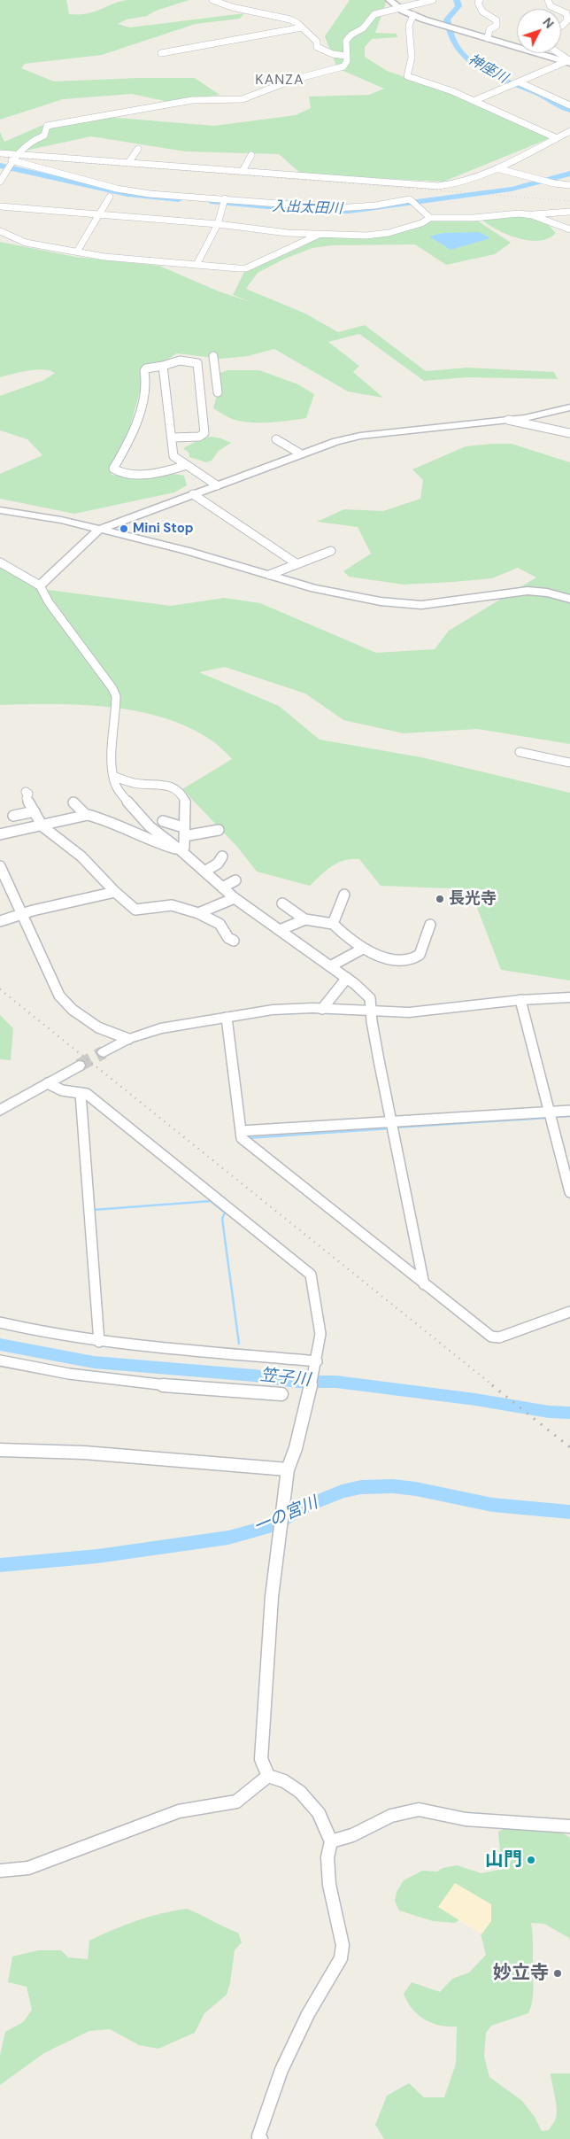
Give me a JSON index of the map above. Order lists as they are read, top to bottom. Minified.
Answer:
{"districts":["KANZA"],"water":["神座川","入出太田川","笠子川","一の宮川"],"places":["Mini Stop","長光寺","山門","妙立寺"],"north":"top right"}
